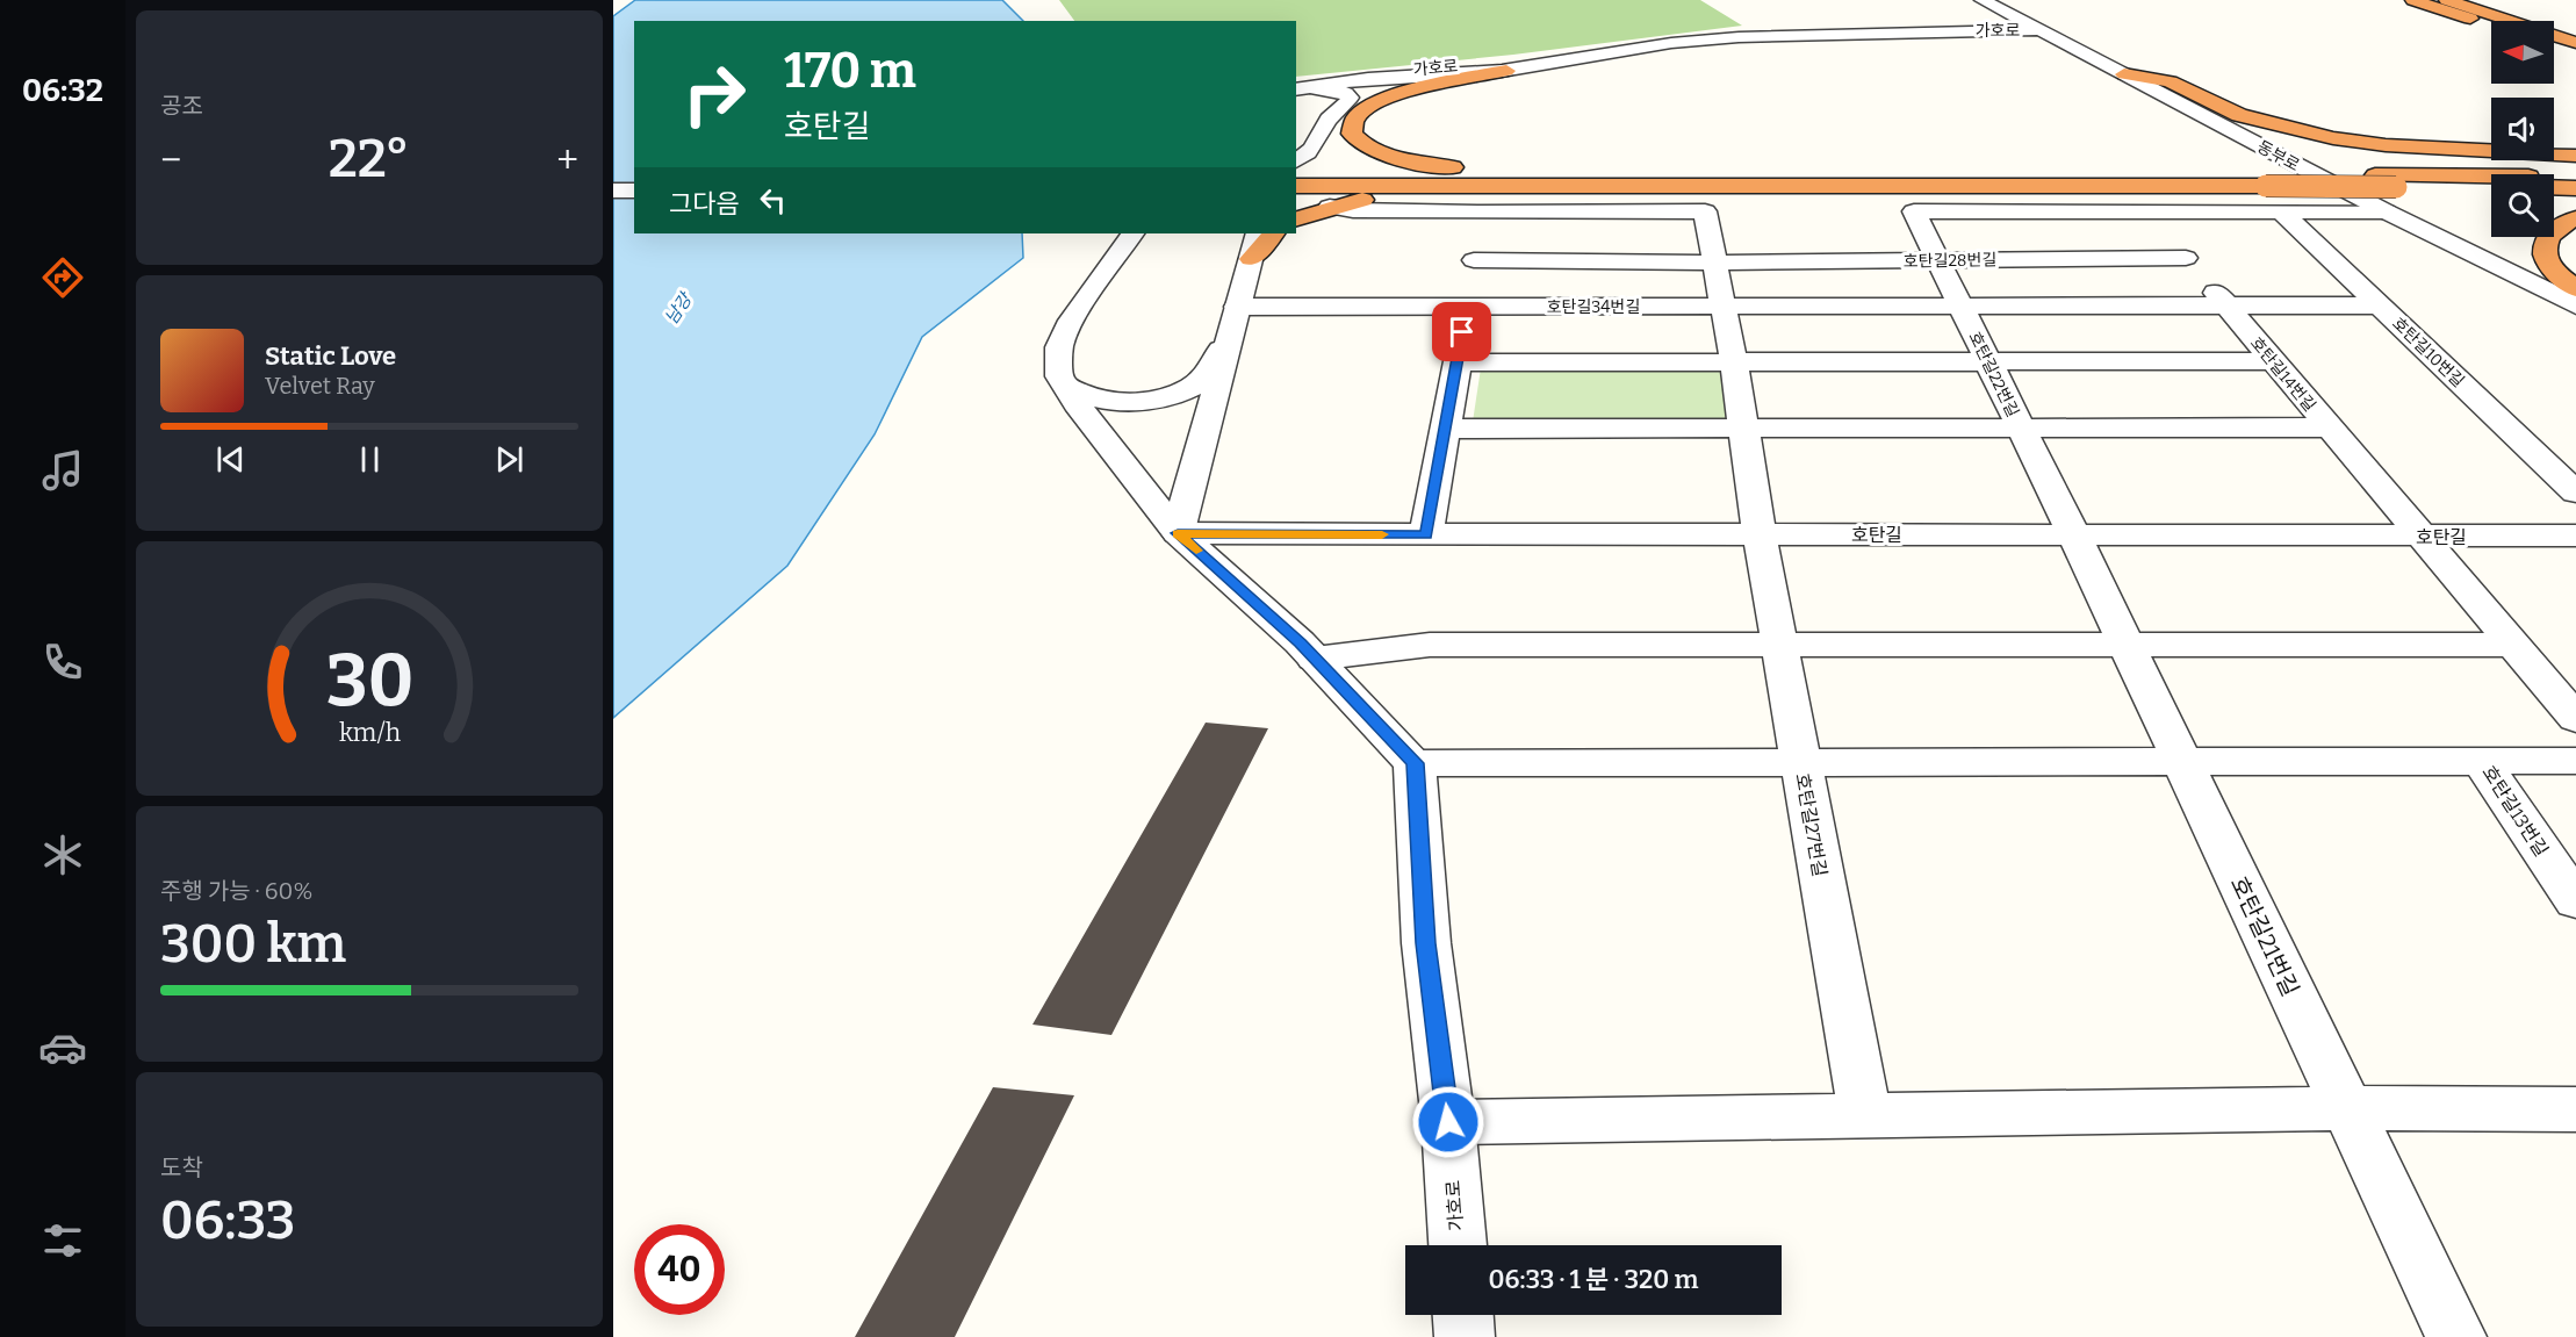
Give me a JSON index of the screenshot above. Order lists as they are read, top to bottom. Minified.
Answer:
{"streets":{"street":["가호로","동부로","호탄길28번길","호탄길34번길","호탄길10번길","호탄길22번길","호탄길14번길","호탄길","호탄길13번길","호탄길27번길","호탄길21번길"]},"crossings":[["가호로","동부로"],["호탄길28번길","호탄길22번길"],["호탄길28번길","호탄길14번길"],["호탄길22번길","호탄길14번길"],["호탄길22번길","호탄길"],["호탄길22번길","호탄길21번길"],["호탄길14번길","호탄길"],["호탄길","호탄길27번길"],["호탄길","호탄길21번길"]],"water":["남강"],"north":"left","page":{"tabs":"06:32","tile":["공조",["주행 가능 · 60%","300 km"],["도착","06:33"]],"turn":["170 m","호탄길"],"heat":["−","22°","+"],"then":"그다음","song":["Static Love","Velvet Ray"],"limit":"40","trip":"06:33 · 1 분 · 320 m","gauge":["30","km/h"]}}
